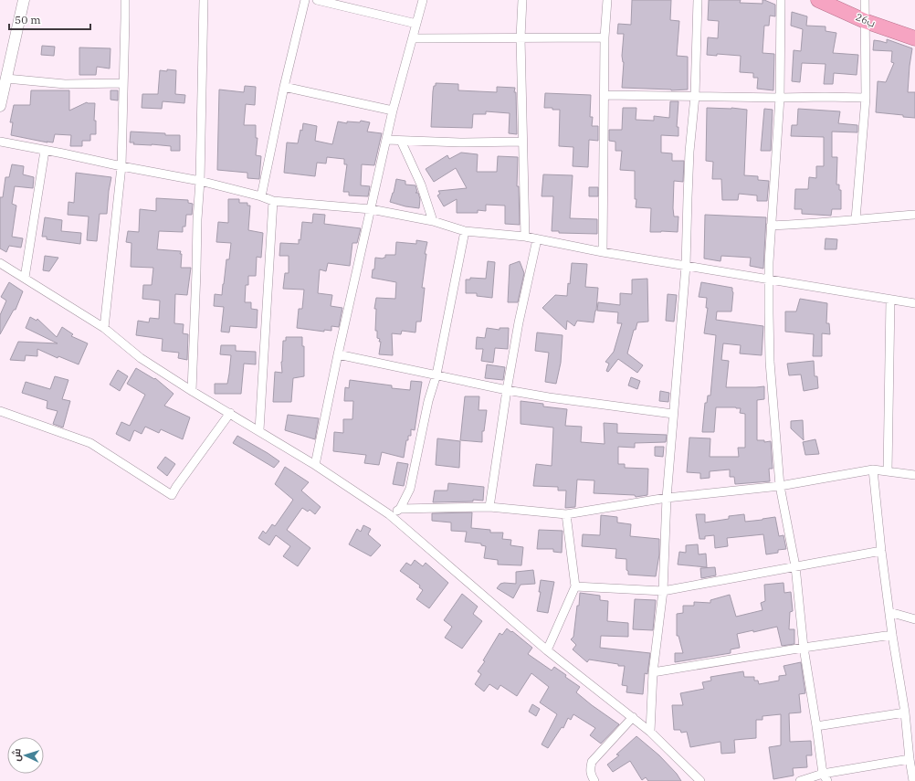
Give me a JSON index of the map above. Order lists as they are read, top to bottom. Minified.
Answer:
{"streets":{"highway":["26ب"]},"scale_bar":"50 m","north":"left"}
